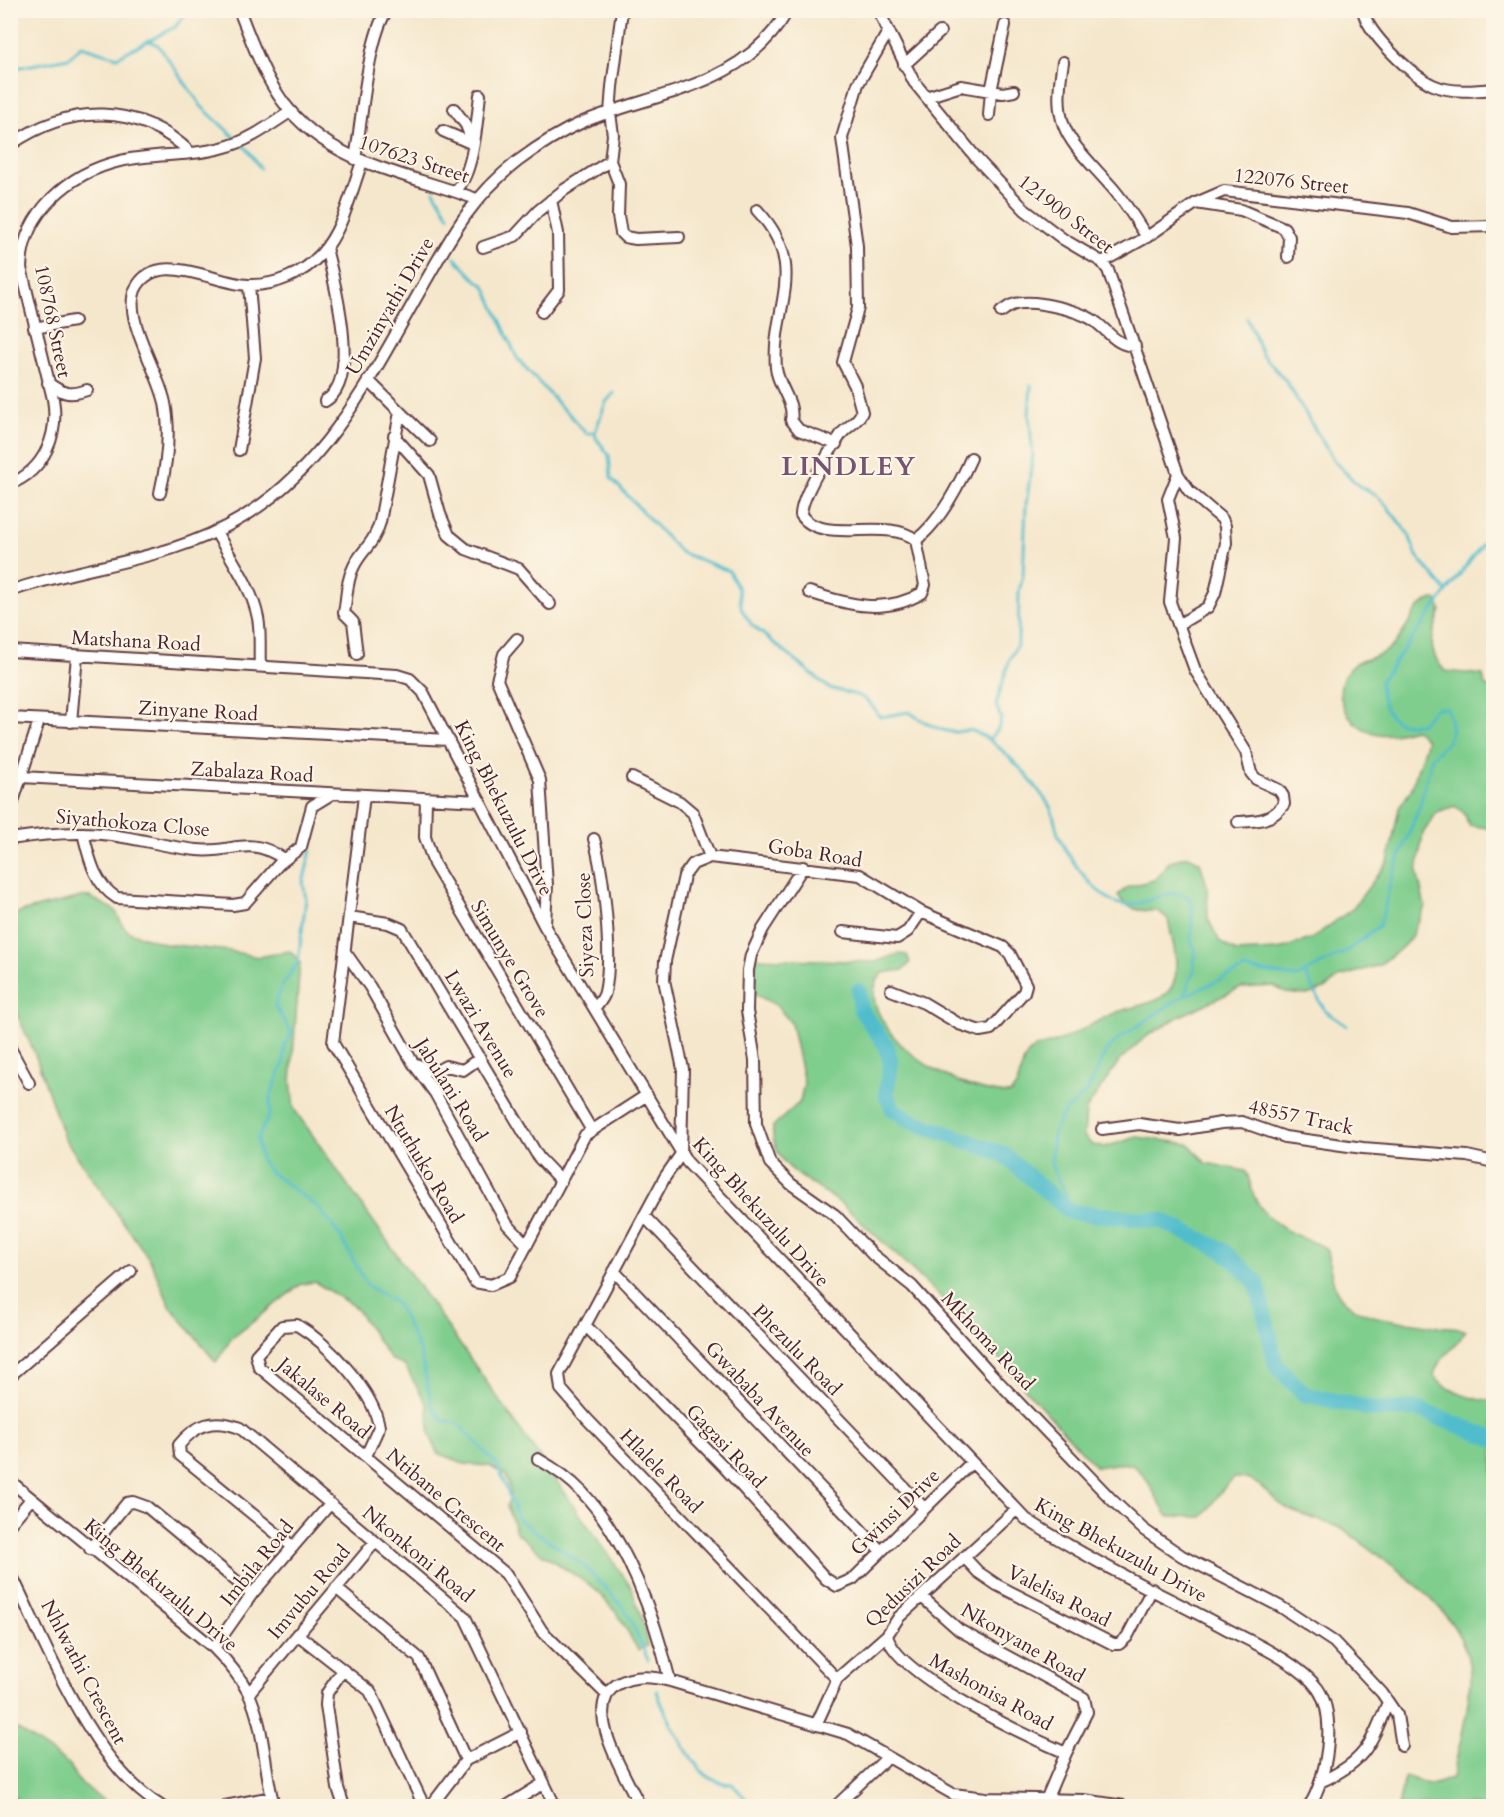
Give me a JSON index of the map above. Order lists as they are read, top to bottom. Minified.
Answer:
{"streets":{"street":["107623 Street","122076 Street","121900 Street","Umzinyathi Drive","108768 Street","Matshana Road","Zinyane Road","Zabalaza Road","King Bhekuzulu Drive","Siyathokoza Close","Goba Road","Siyeza Close","Simunye Grove","Lwazi Avenue","Jabulani Road","48557 Track","Ntuthuko Road","Mkhoma Road","Phezulu Road","Jakalase Road","Gwababa Avenue","Gagasi Road","Hlalele Road","Ntibane Crescent","Gwinsi Drive","Nkonkoni Road","Imbila Road","Qedusizi Road","Imvubu Road","Valelisa Road","Nkonyane Road","Nhlwathi Crescent","Mashonisa Road"]},"crossings":[["107623 Street","Umzinyathi Drive"],["107623 Street","108768 Street"],["122076 Street","121900 Street"],["Matshana Road","King Bhekuzulu Drive"],["Zinyane Road","King Bhekuzulu Drive"],["Zabalaza Road","King Bhekuzulu Drive"],["Zabalaza Road","Simunye Grove"],["Zabalaza Road","Ntuthuko Road"],["King Bhekuzulu Drive","Siyeza Close"],["King Bhekuzulu Drive","Ntuthuko Road"],["King Bhekuzulu Drive","Hlalele Road"],["King Bhekuzulu Drive","Gwinsi Drive"],["King Bhekuzulu Drive","Imbila Road"],["King Bhekuzulu Drive","Qedusizi Road"],["King Bhekuzulu Drive","Imvubu Road"],["King Bhekuzulu Drive","Valelisa Road"],["Goba Road","Mkhoma Road"],["Simunye Grove","Ntuthuko Road"],["Lwazi Avenue","Ntuthuko Road"],["Jabulani Road","Ntuthuko Road"],["Phezulu Road","Hlalele Road"],["Phezulu Road","Gwinsi Drive"],["Jakalase Road","Ntibane Crescent"],["Gwababa Avenue","Hlalele Road"],["Gwababa Avenue","Gwinsi Drive"],["Gagasi Road","Hlalele Road"],["Gagasi Road","Gwinsi Drive"],["Hlalele Road","Qedusizi Road"],["Nkonkoni Road","Imbila Road"],["Nkonkoni Road","Imvubu Road"],["Qedusizi Road","Valelisa Road"],["Qedusizi Road","Nkonyane Road"],["Qedusizi Road","Mashonisa Road"],["Nkonyane Road","Mashonisa Road"]],"districts":["LINDLEY"]}
